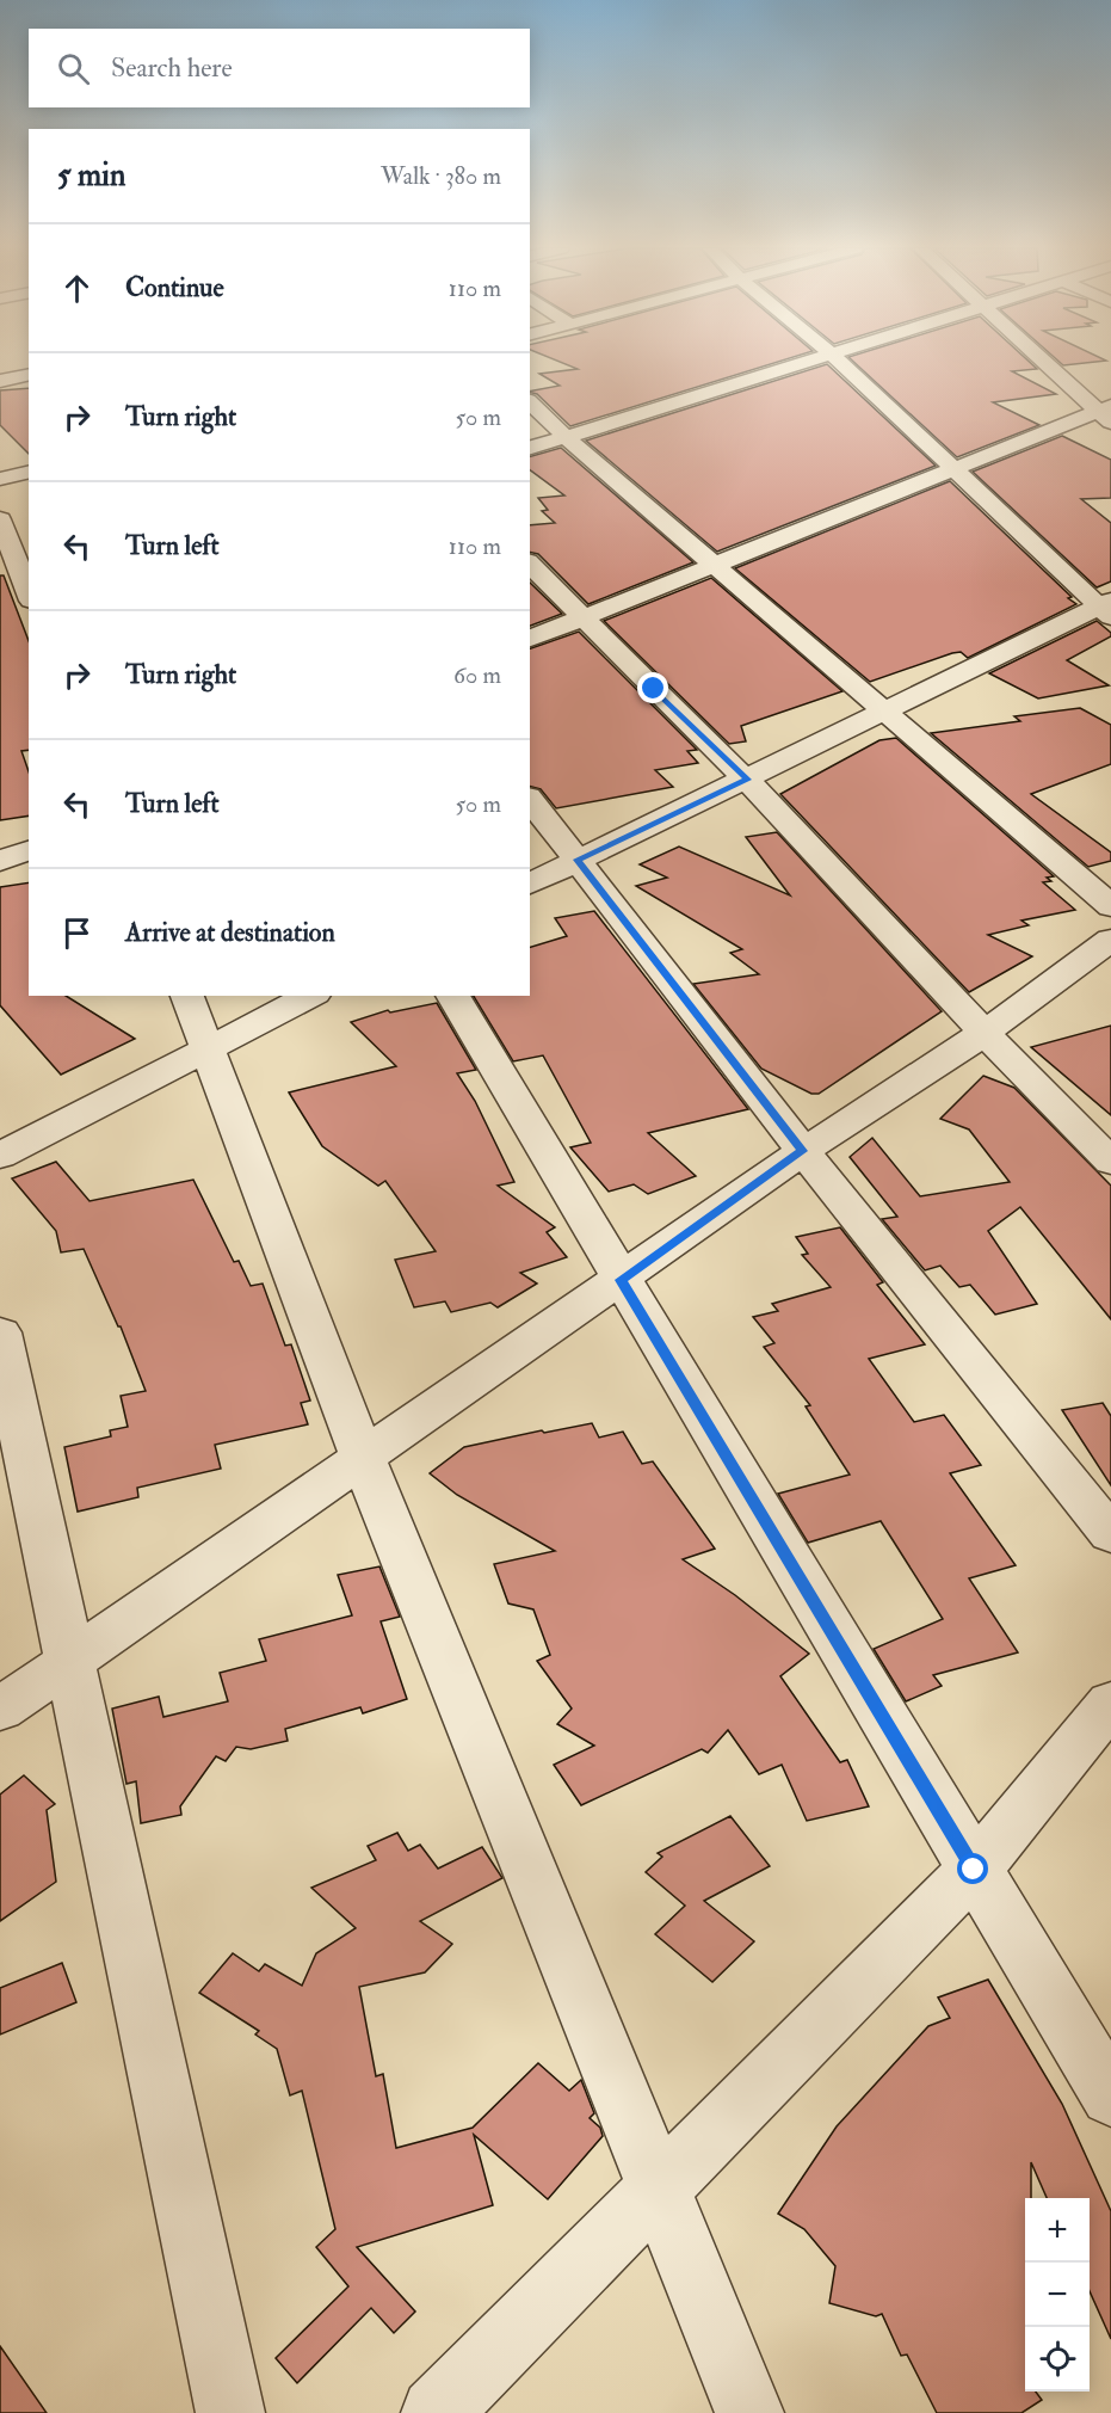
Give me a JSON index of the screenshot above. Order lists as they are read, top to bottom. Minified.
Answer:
{"page":{"search":"Search here","heading":["5 min","Walk · 380 m"],"list":[["Continue","110 m"],["Turn right","50 m"],["Turn left","110 m"],["Turn right","60 m"],["Turn left","50 m"],"Arrive at destination"],"map_buttons":["+","−"]}}
